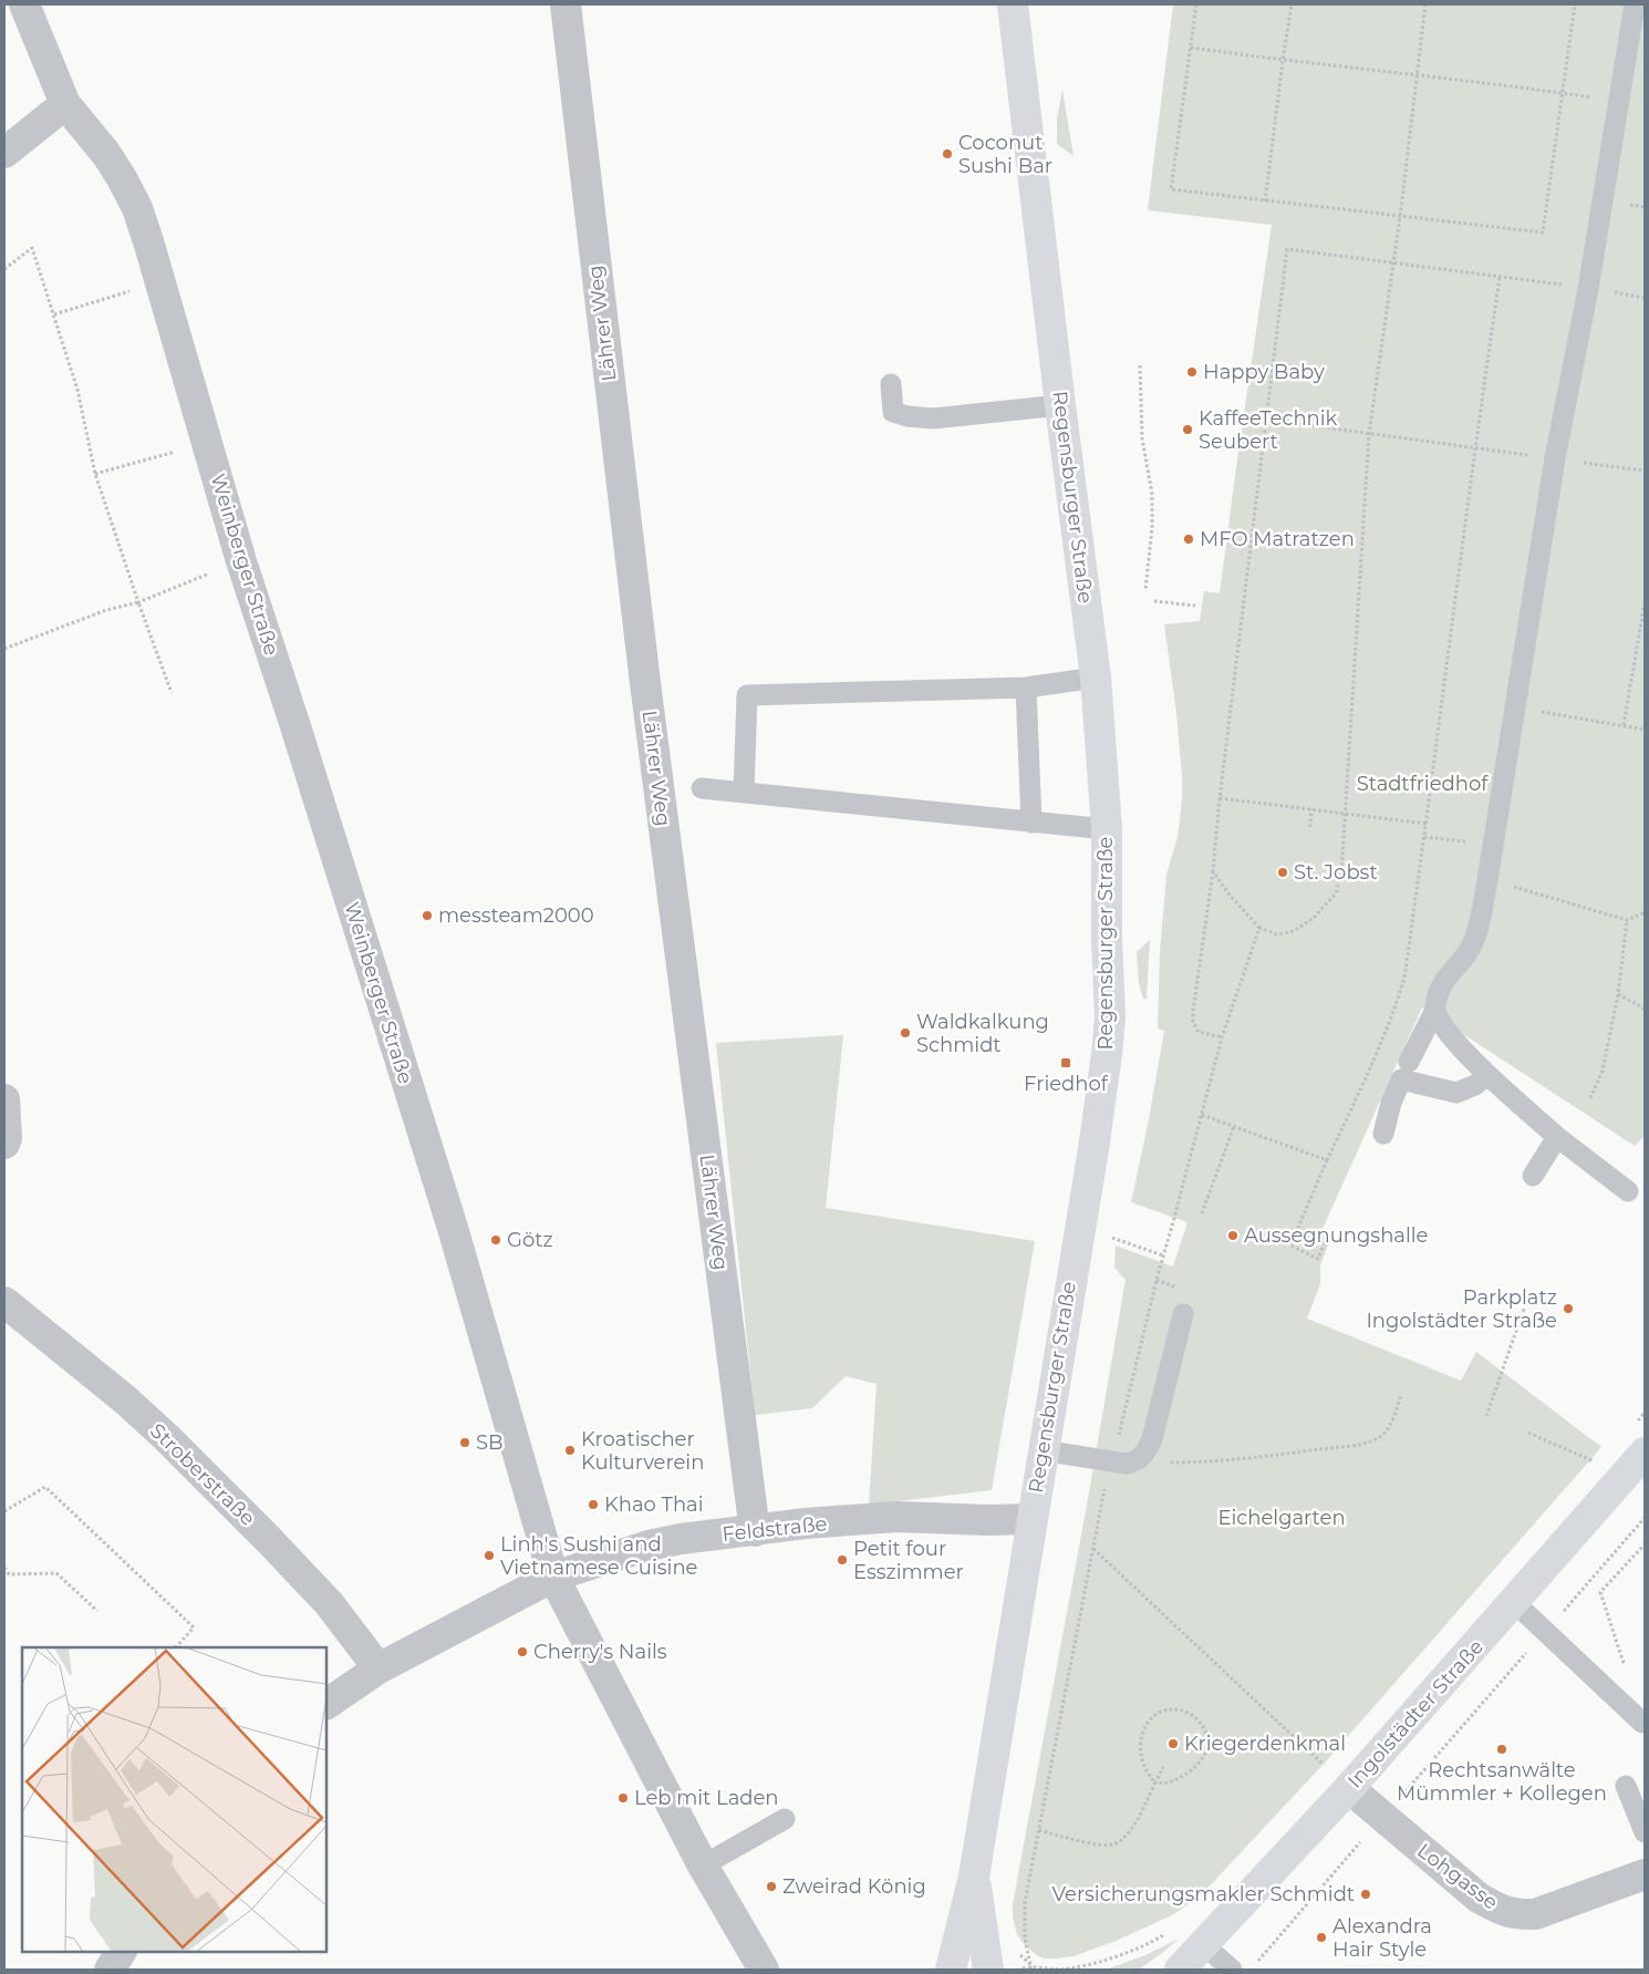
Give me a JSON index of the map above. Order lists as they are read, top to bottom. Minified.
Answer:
{"streets":{"main road":["Regensburger Straße","Ingolstädter Straße"],"street":["Lährer Weg","Weinberger Straße","Stroberstraße","Feldstraße","Lohgasse"]},"crossings":[["Lährer Weg","Feldstraße"],["Regensburger Straße","Feldstraße"],["Weinberger Straße","Feldstraße"],["Stroberstraße","Feldstraße"],["Ingolstädter Straße","Lohgasse"]],"parks":["Stadtfriedhof","Eichelgarten"],"places":{"other":["Coconut Sushi Bar","Happy Baby","KaffeeTechnik Seubert","MFO Matratzen","St. Jobst","messteam2000","Waldkalkung Schmidt","Aussegnungshalle","Götz","Parkplatz Ingolstädter Straße","SB","Kroatischer Kulturverein","Khao Thai","Linh's Sushi and Vietnamese Cuisine","Petit four Esszimmer","Cherry's Nails","Kriegerdenkmal","Rechtsanwälte Mümmler + Kollegen","Leb mit Laden","Zweirad König","Versicherungsmakler Schmidt","Alexandra Hair Style"],"transit":["Friedhof"]}}
